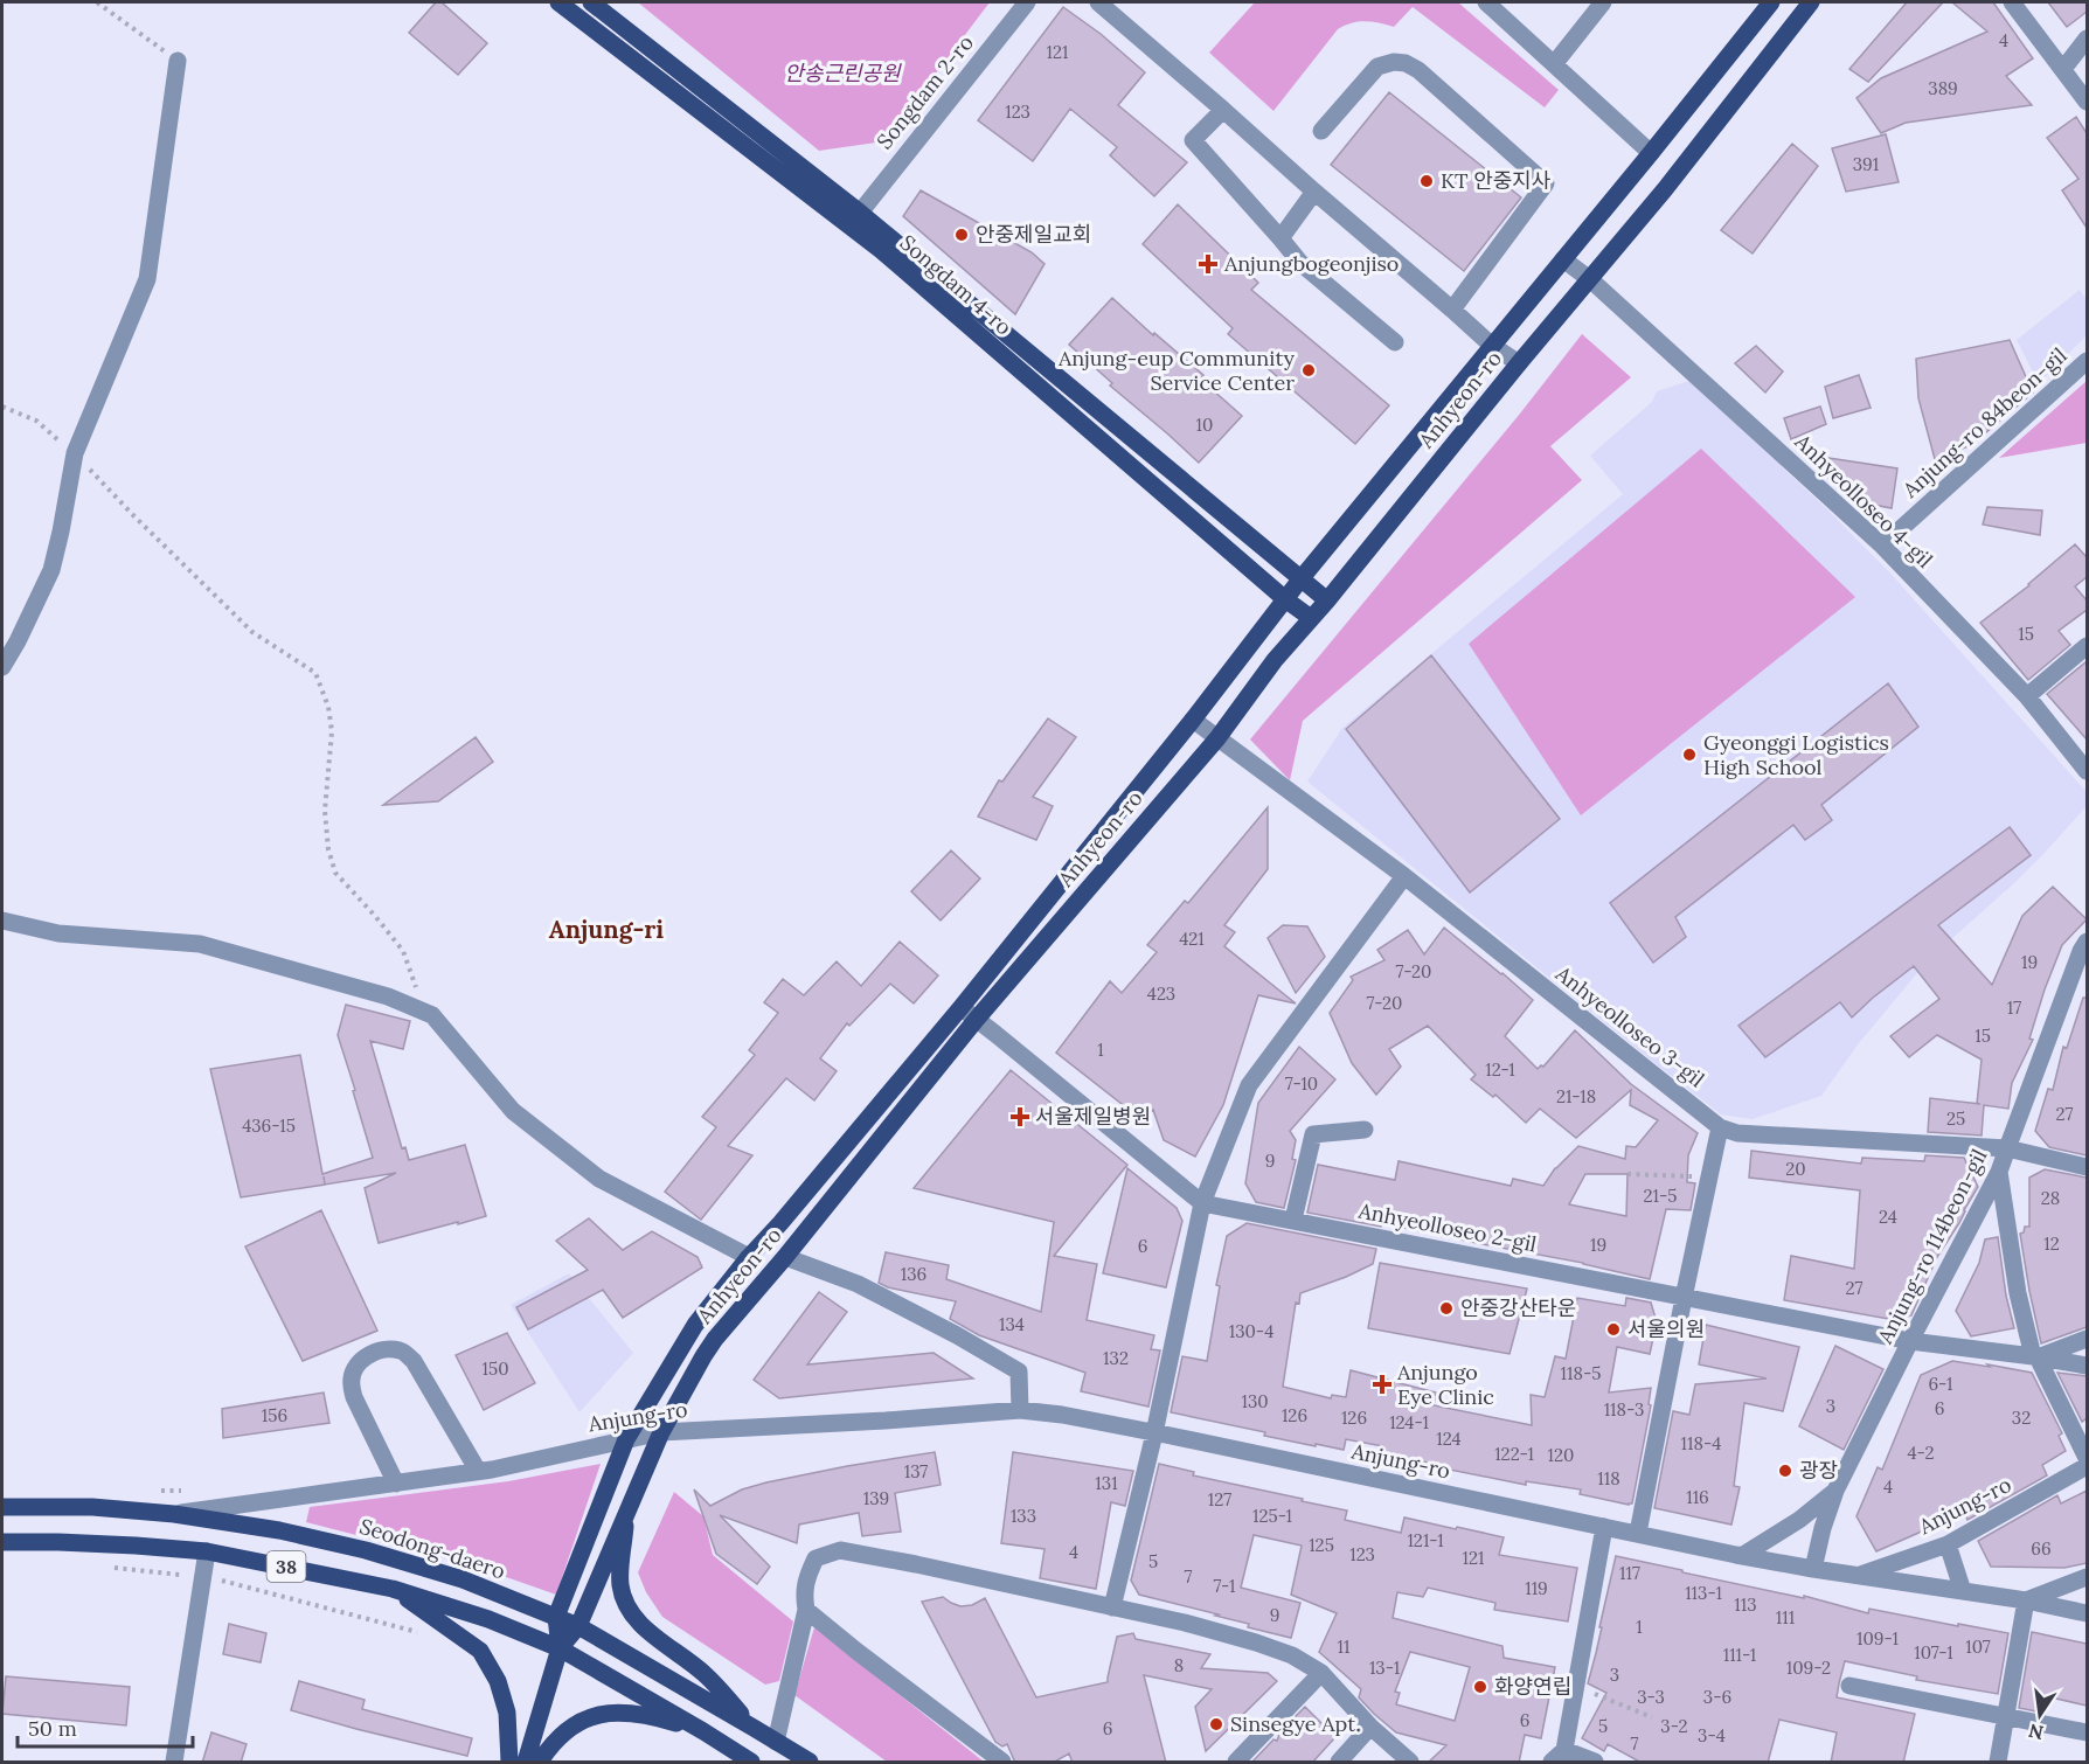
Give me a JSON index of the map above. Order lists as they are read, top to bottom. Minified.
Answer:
{"streets":{"main road":["Songdam 4-ro","Anhyeon-ro","Seodong-daero","38"],"street":["Songdam 2-ro","Anjung-ro 84beon-gil","Anhyeolloseo 4-gil","Anhyeolloseo 3-gil","Anhyeolloseo 2-gil","Anjung-ro 114beon-gil","Anjung-ro"]},"crossings":[["Songdam 2-ro","Songdam 4-ro"],["Songdam 4-ro","Anhyeon-ro"],["Anhyeon-ro","Anhyeolloseo 4-gil"],["Anhyeon-ro","Anhyeolloseo 3-gil"],["Anhyeon-ro","Anhyeolloseo 2-gil"],["Anhyeon-ro","Anjung-ro"],["Anhyeon-ro","Seodong-daero"],["Anhyeon-ro","38"],["Anjung-ro 84beon-gil","Anhyeolloseo 4-gil"],["Anhyeolloseo 3-gil","Anjung-ro 114beon-gil"],["Anhyeolloseo 2-gil","Anjung-ro 114beon-gil"],["Anjung-ro 114beon-gil","Anjung-ro"],["Anjung-ro","Seodong-daero"]],"districts":["Anjung-ri"],"parks":["안송근린공원"],"places":{"other":["KT 안중지사","안중제일교회","Anjung-eup Community Service Center","Gyeonggi Logistics High School","안중강산타운","서울의원","광장","화양연립","Sinsegye Apt."],"health":["Anjungbogeonjiso","서울제일병원","Anjungo Eye Clinic"]},"house_numbers":["4","121","389","123","391","10","15","421","19","7-20","423","7-20","17","15","1","12-1","7-10","21-18","27","25","436-15","9","20","21-5","28","24","12","19","6","136","27","134","130-4","132","150","118-5","6-1","130","3","6","118-3","156","126","126","32","124-1","124","118-4","4-2","122-1","120","137","118","131","4","116","139","127","133","125-1","121-1","125","66","4","123","121","5","117","7","7-1","119","113-1","113","9","111","1","109-1","11","107","107-1","111-1","8","13-1","109-2","3","3-3","3-6","6","5","3-2","6","3-4","7"],"scale_bar":"50 m","north":"bottom"}
